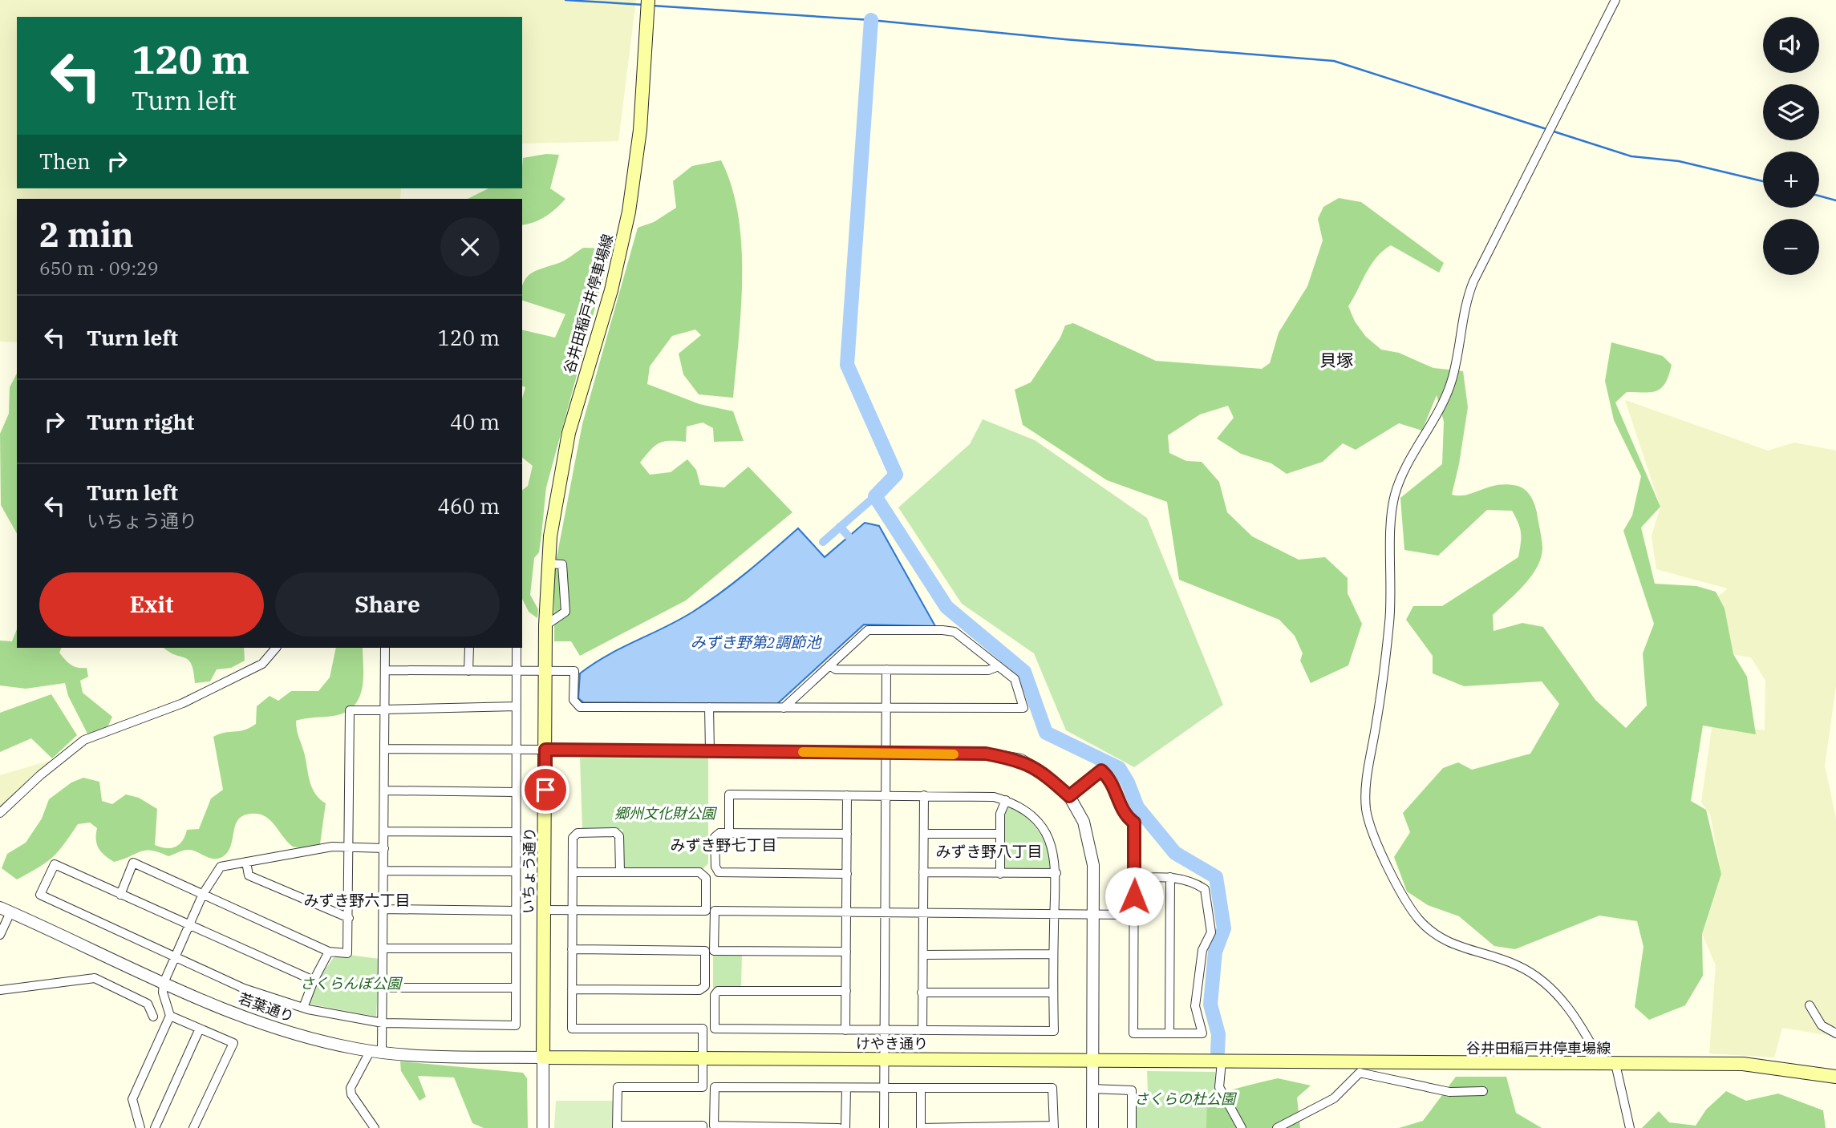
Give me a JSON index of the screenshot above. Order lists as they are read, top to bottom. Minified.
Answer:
{"streets":{"main road":["谷井田稲戸井停車場線","いちょう通り","けやき通り"],"street":["若葉通り"]},"crossings":[["谷井田稲戸井停車場線","いちょう通り"],["谷井田稲戸井停車場線","けやき通り"],["いちょう通り","若葉通り"],["いちょう通り","けやき通り"],["若葉通り","けやき通り"]],"districts":["貝塚","みずき野七丁目","みずき野八丁目","みずき野六丁目"],"water":["みずき野第2調節池"],"parks":["郷州文化財公園","さくらんぼ公園","さくらの杜公園"],"page":{"map_buttons":["+","−"],"turn":["120 m","Turn left"],"then":"Then","heading":["2 min","650 m · 09:29"],"list":[{"name":"Turn left","value":"120 m"},{"name":"Turn right","value":"40 m"},{"name":"Turn left","note":"いちょう通り","value":"460 m"}],"buttons":["Exit","Share"]}}
